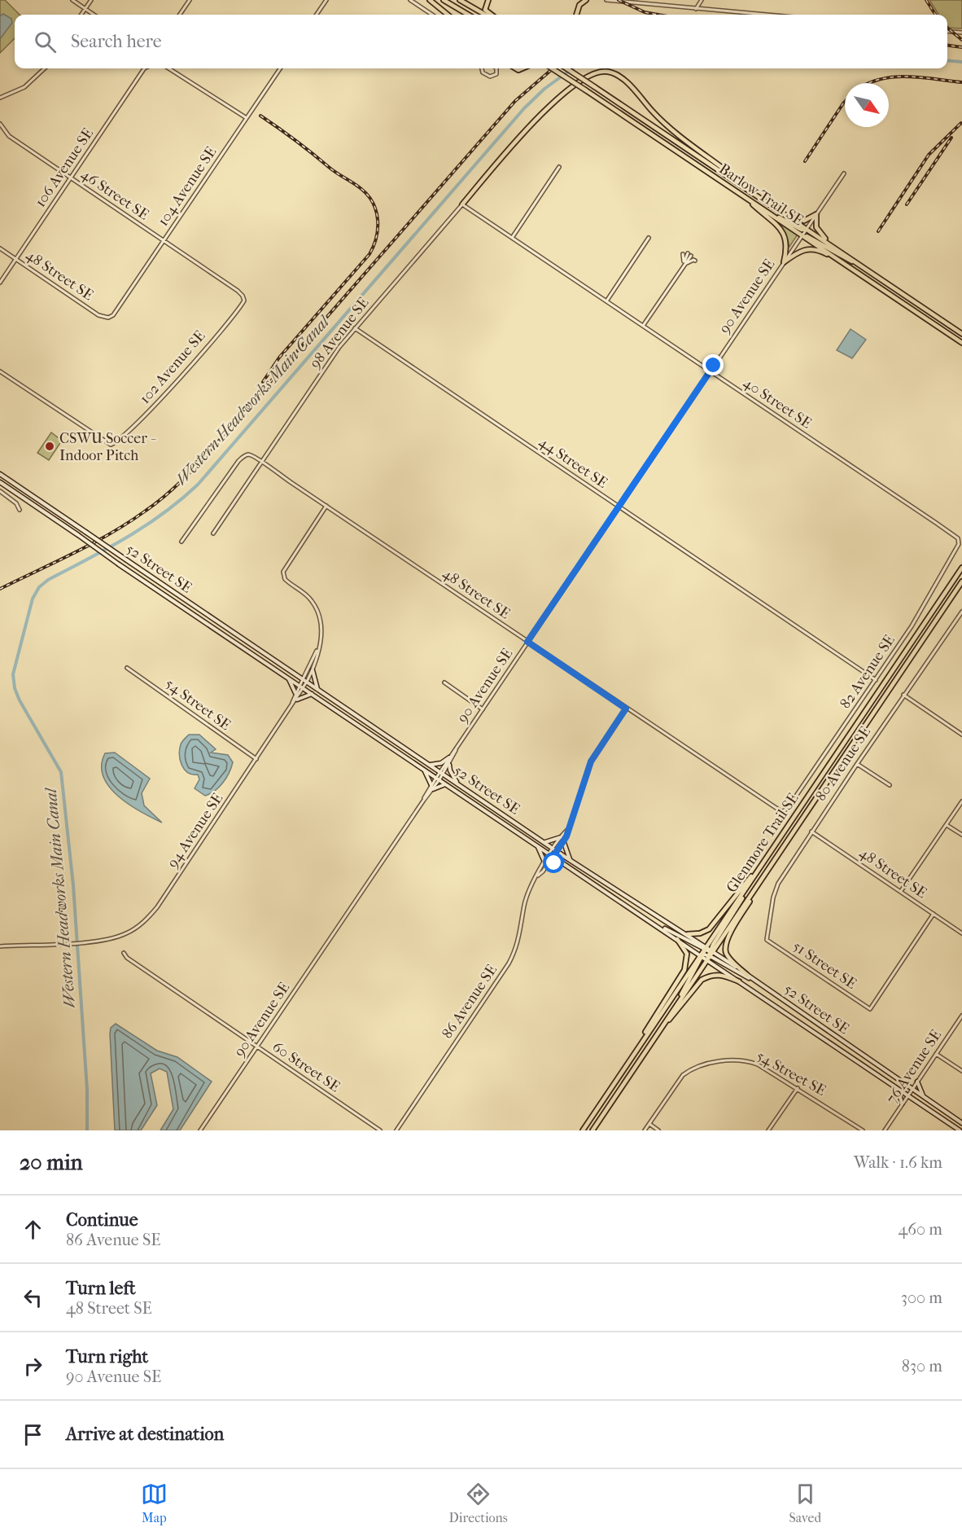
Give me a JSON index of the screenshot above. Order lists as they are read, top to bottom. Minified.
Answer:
{"streets":{"main road":["Barlow Trail SE","52 Street SE","Glenmore Trail SE"],"street":["106 Avenue SE","104 Avenue SE","46 Street SE","48 Street SE","90 Avenue SE","98 Avenue SE","102 Avenue SE","40 Street SE","44 Street SE","82 Avenue SE","54 Street SE","80 Avenue SE","94 Avenue SE","51 Street SE","86 Avenue SE","60 Street SE","76 Avenue SE"]},"crossings":[["106 Avenue SE","46 Street SE"],["106 Avenue SE","48 Street SE"],["104 Avenue SE","46 Street SE"],["104 Avenue SE","48 Street SE"],["46 Street SE","102 Avenue SE"],["Barlow Trail SE","90 Avenue SE"],["48 Street SE","90 Avenue SE"],["48 Street SE","98 Avenue SE"],["48 Street SE","82 Avenue SE"],["48 Street SE","80 Avenue SE"],["48 Street SE","94 Avenue SE"],["48 Street SE","51 Street SE"],["48 Street SE","86 Avenue SE"],["90 Avenue SE","40 Street SE"],["90 Avenue SE","44 Street SE"],["90 Avenue SE","52 Street SE"],["90 Avenue SE","60 Street SE"],["98 Avenue SE","40 Street SE"],["98 Avenue SE","44 Street SE"],["40 Street SE","82 Avenue SE"],["44 Street SE","82 Avenue SE"],["52 Street SE","94 Avenue SE"],["52 Street SE","Glenmore Trail SE"],["52 Street SE","86 Avenue SE"],["52 Street SE","76 Avenue SE"],["54 Street SE","94 Avenue SE"],["80 Avenue SE","51 Street SE"]],"water":["Western Headworks Main Canal"],"places":["CSWU Soccer - Indoor Pitch"],"north":"bottom right","page":{"search":"Search here","heading":["20 min","Walk · 1.6 km"],"list":[["Continue","86 Avenue SE","460 m"],["Turn left","48 Street SE","300 m"],["Turn right","90 Avenue SE","830 m"],"Arrive at destination"],"nav":["Map","Directions","Saved"]}}
